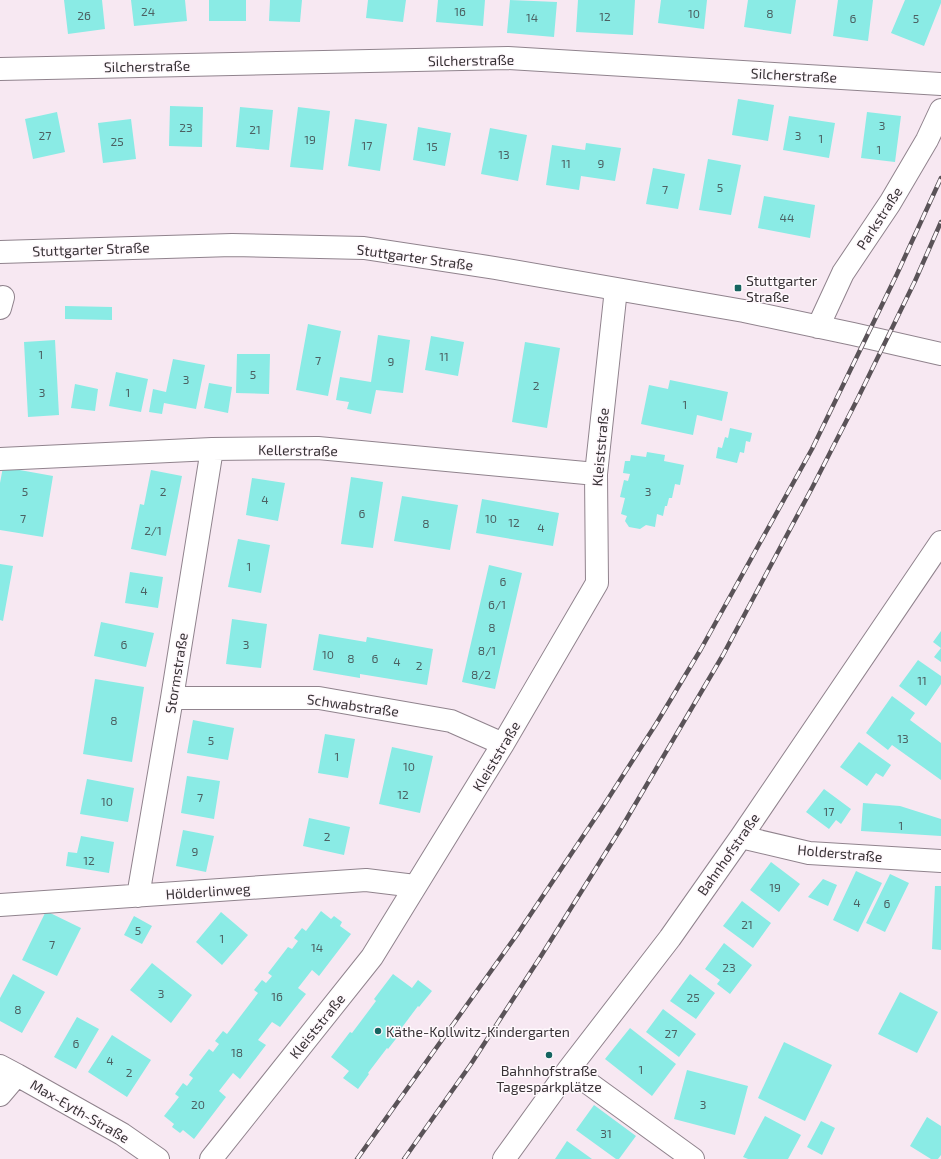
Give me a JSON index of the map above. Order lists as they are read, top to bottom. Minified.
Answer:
{"streets":{"street":["Silcherstraße","Parkstraße","Stuttgarter Straße","Kleiststraße","Kellerstraße","Stormstraße","Schwabstraße","Holderstraße","Bahnhofstraße","Hölderlinweg","Max-Eyth-Straße"]},"crossings":[["Parkstraße","Stuttgarter Straße"],["Stuttgarter Straße","Kleiststraße"],["Kleiststraße","Kellerstraße"],["Kleiststraße","Schwabstraße"],["Kleiststraße","Hölderlinweg"],["Kellerstraße","Stormstraße"],["Stormstraße","Schwabstraße"],["Stormstraße","Hölderlinweg"],["Holderstraße","Bahnhofstraße"]],"places":{"transit":["Stuttgarter Straße"],"other":["Käthe-Kollwitz-Kindergarten","Bahnhofstraße Tagesparkplätze"]},"house_numbers":["24","16","10","8","26","12","14","6","5","3","23","21","27","3","1","19","25","17","15","1","13","11","9","5","7","44","1","11","7","9","5","3","2","3","1","1","5","2","3","4","6","7","10","12","8","4","2/1","1","6","4","6/1","8","6","3","8/1","10","8","6","4","2","8/2","11","8","13","5","1","10","12","7","10","17","1","2","9","12","19","4","6","21","5","1","7","14","23","3","16","25","8","27","6","18","4","1","2","20","3","31"]}
